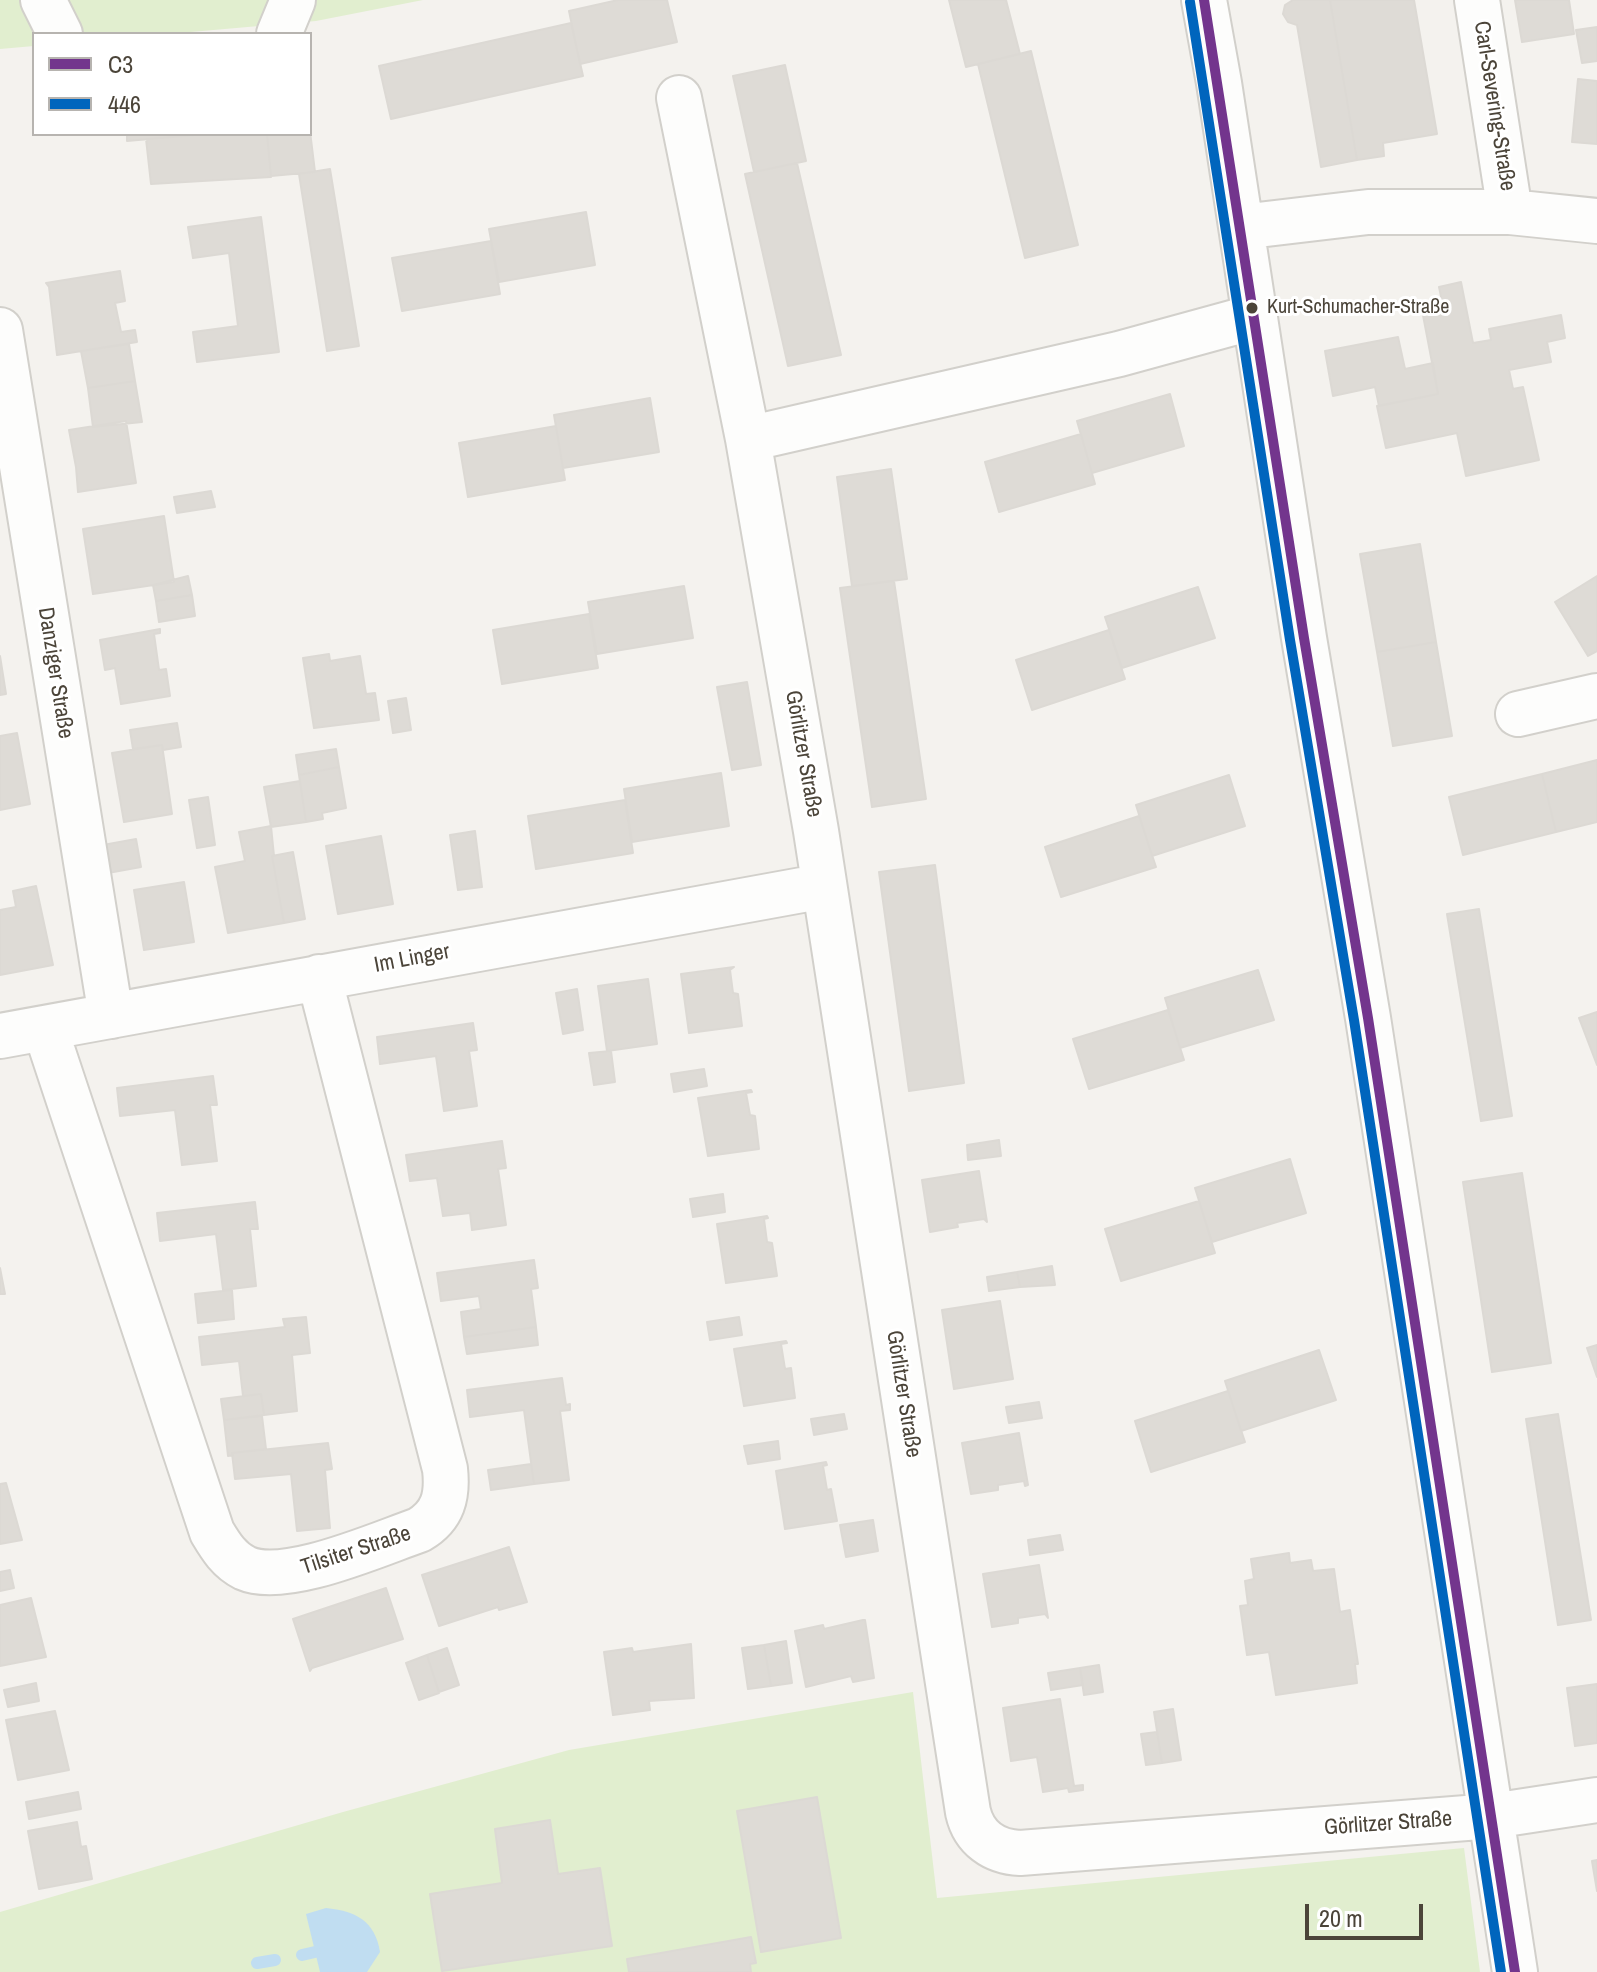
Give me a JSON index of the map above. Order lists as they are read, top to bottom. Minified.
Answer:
{"streets":{"street":["Carl-Severing-Straße","Danziger Straße","Görlitzer Straße","Im Linger","Tilsiter Straße"]},"crossings":[["Danziger Straße","Im Linger"],["Görlitzer Straße","Im Linger"],["Im Linger","Tilsiter Straße"]],"places":["Kurt-Schumacher-Straße"],"lines":["transit line C3","transit line 446"],"legend":["C3","446"],"scale_bar":"20 m"}
